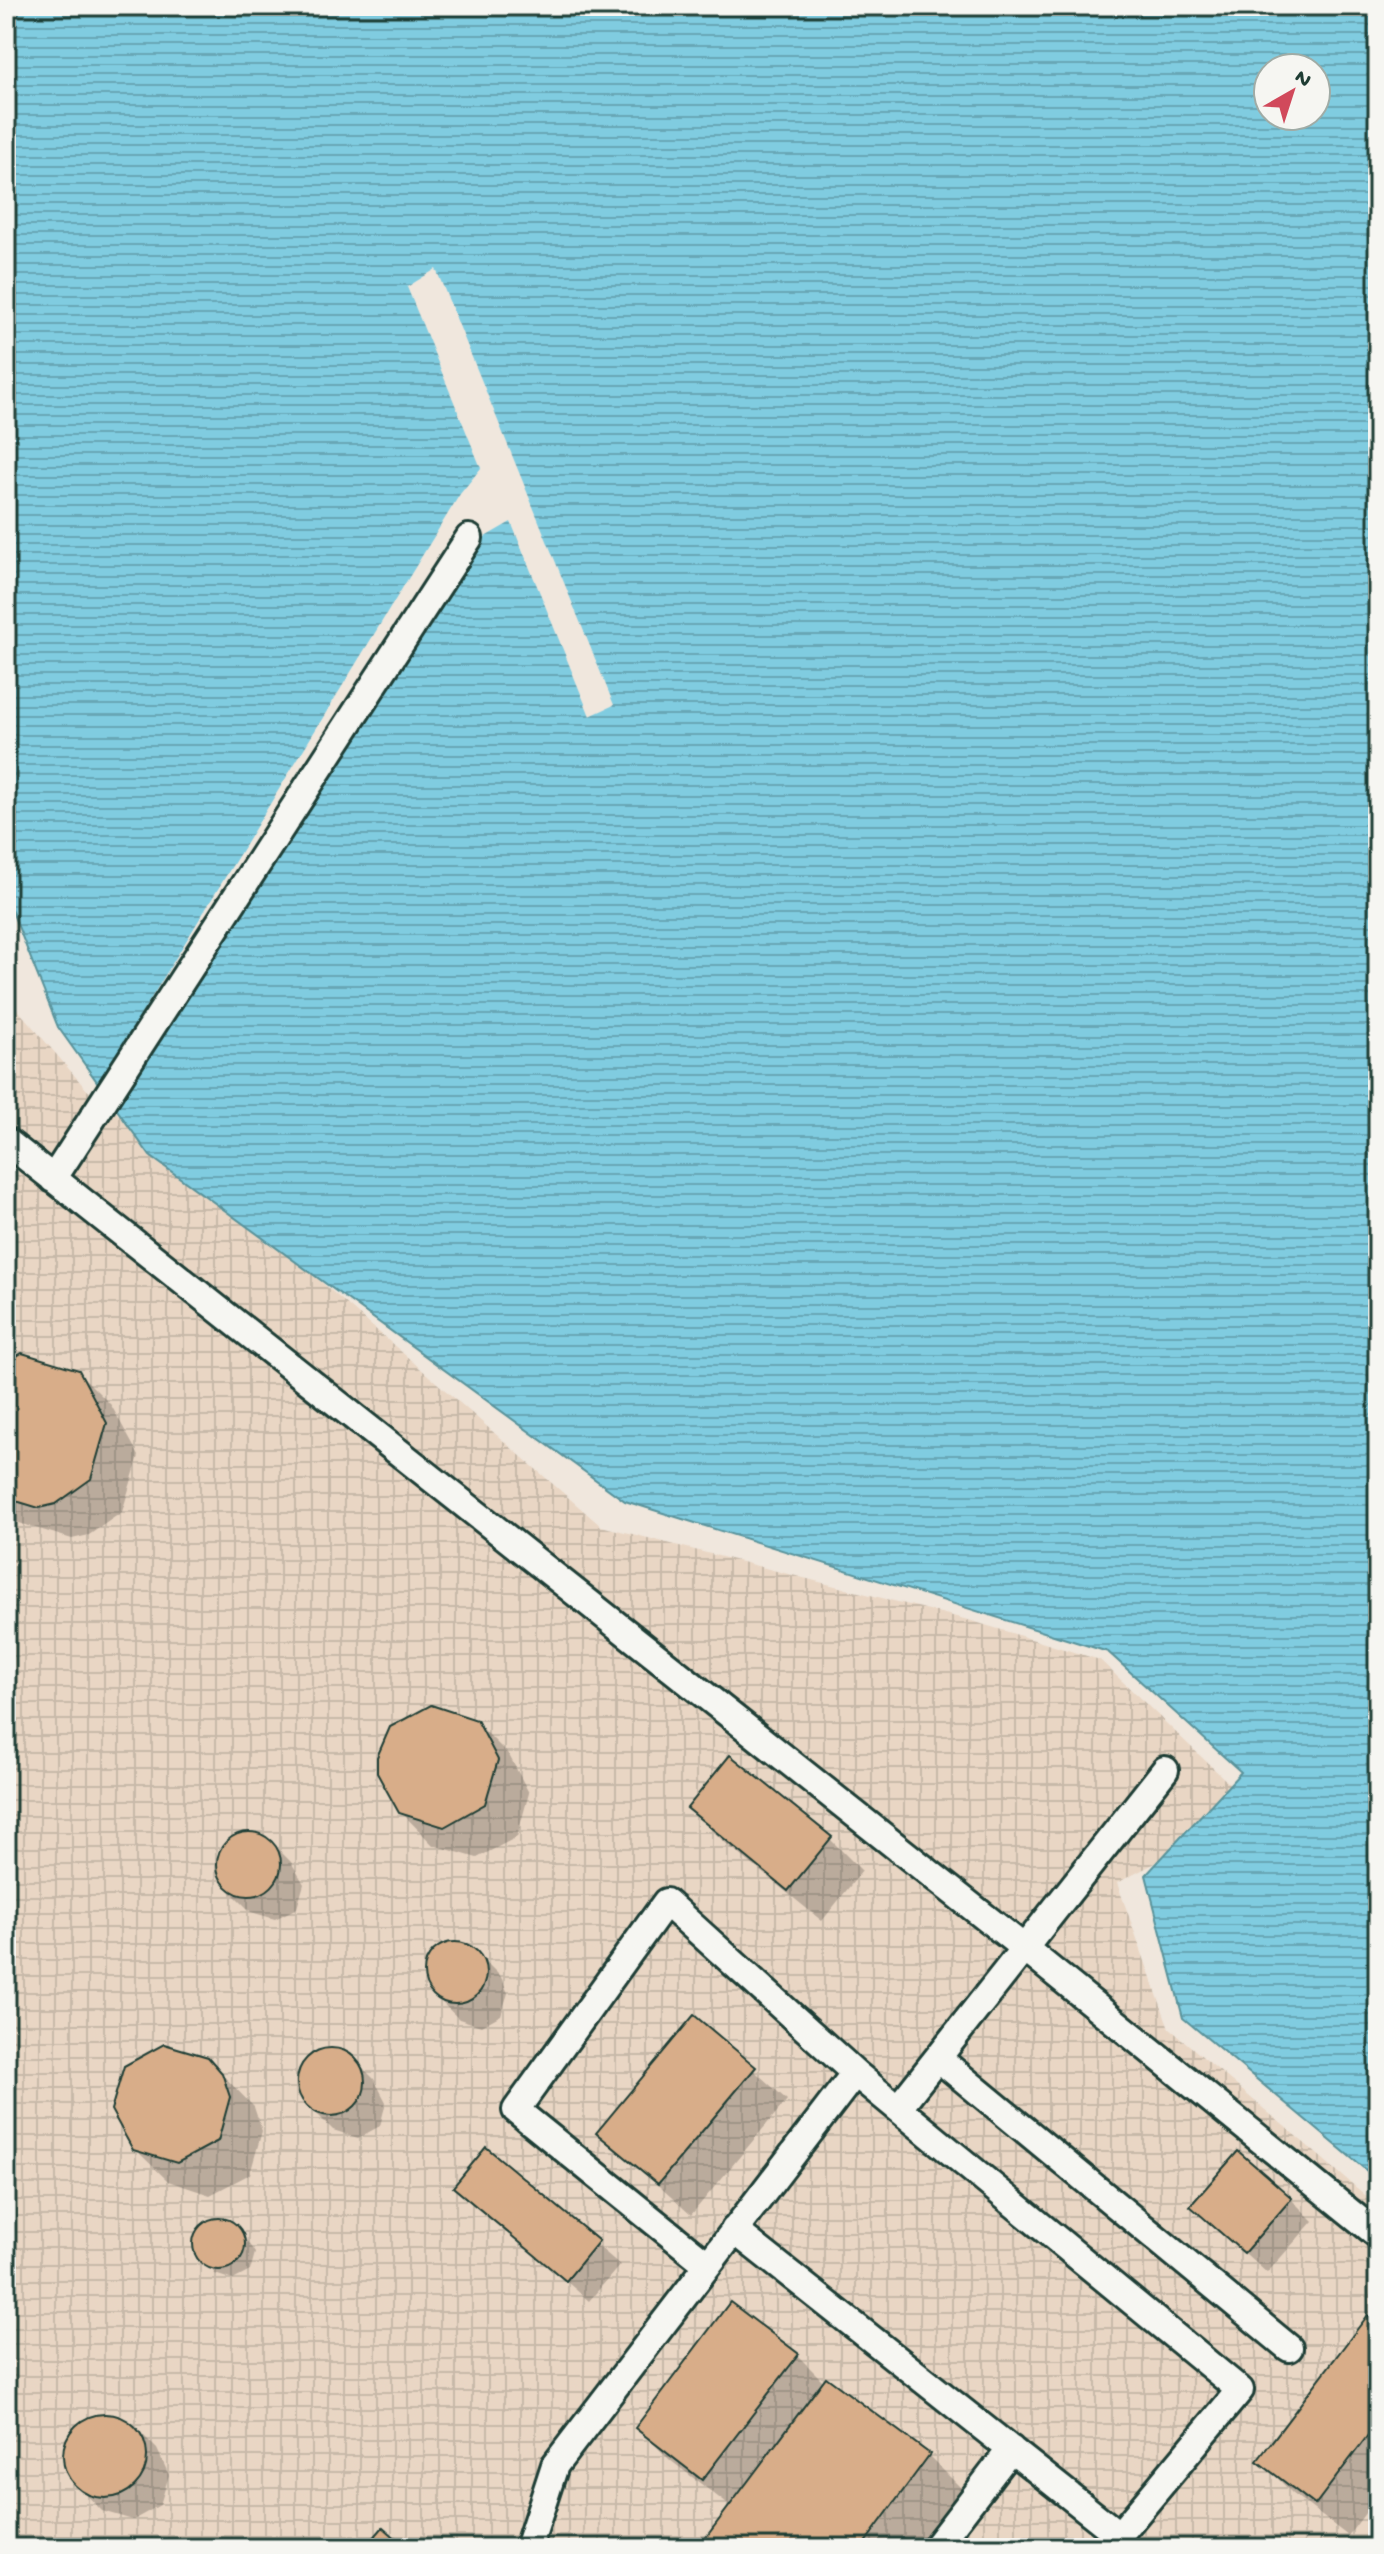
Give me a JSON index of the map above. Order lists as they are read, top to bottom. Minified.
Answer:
{"north":"top right"}
